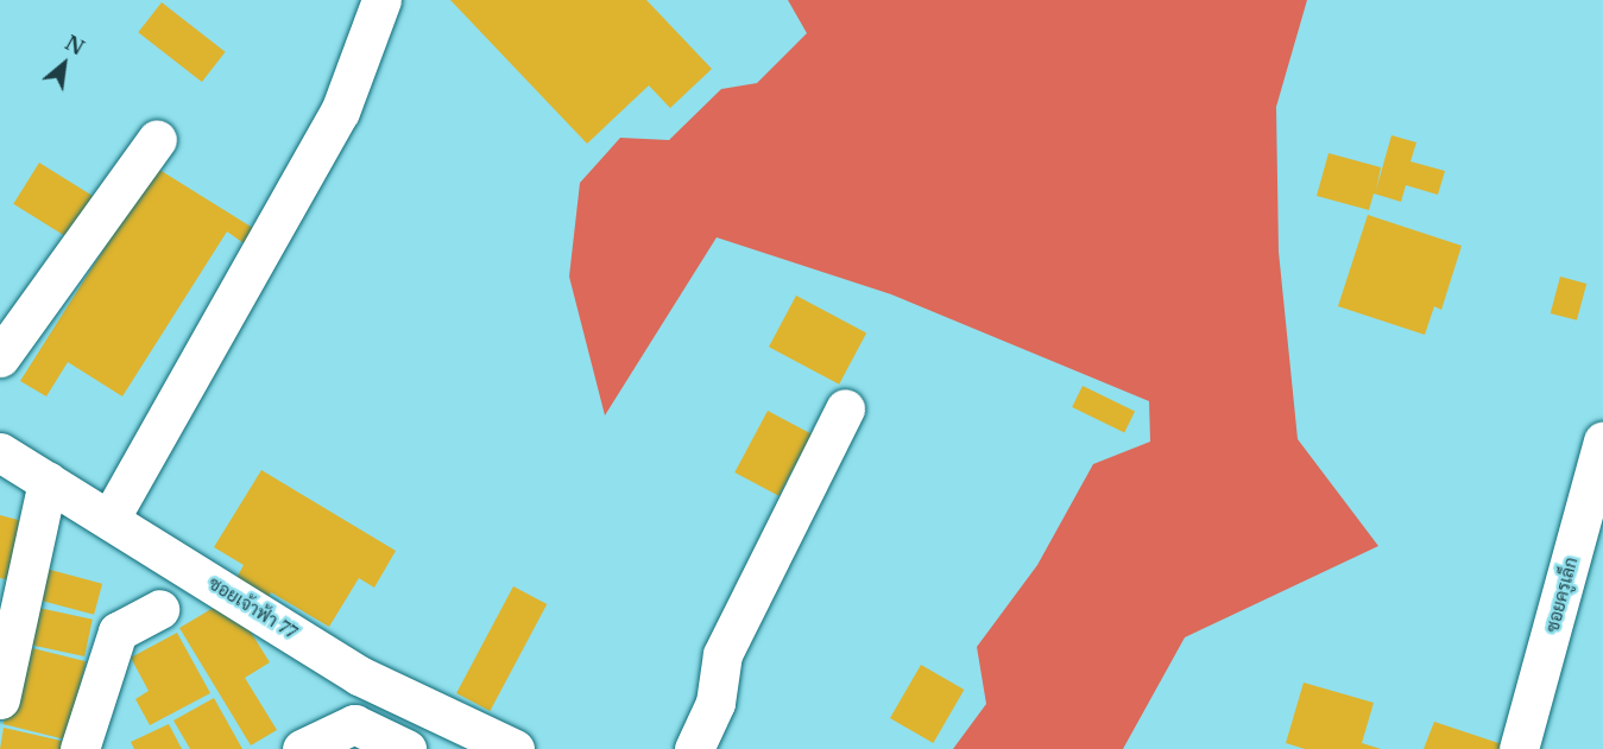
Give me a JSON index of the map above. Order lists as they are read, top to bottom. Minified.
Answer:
{"streets":{"street":["ซอยครูเล็ก","ซอยเจ้าฟ้า 77"]},"north":"top right"}
